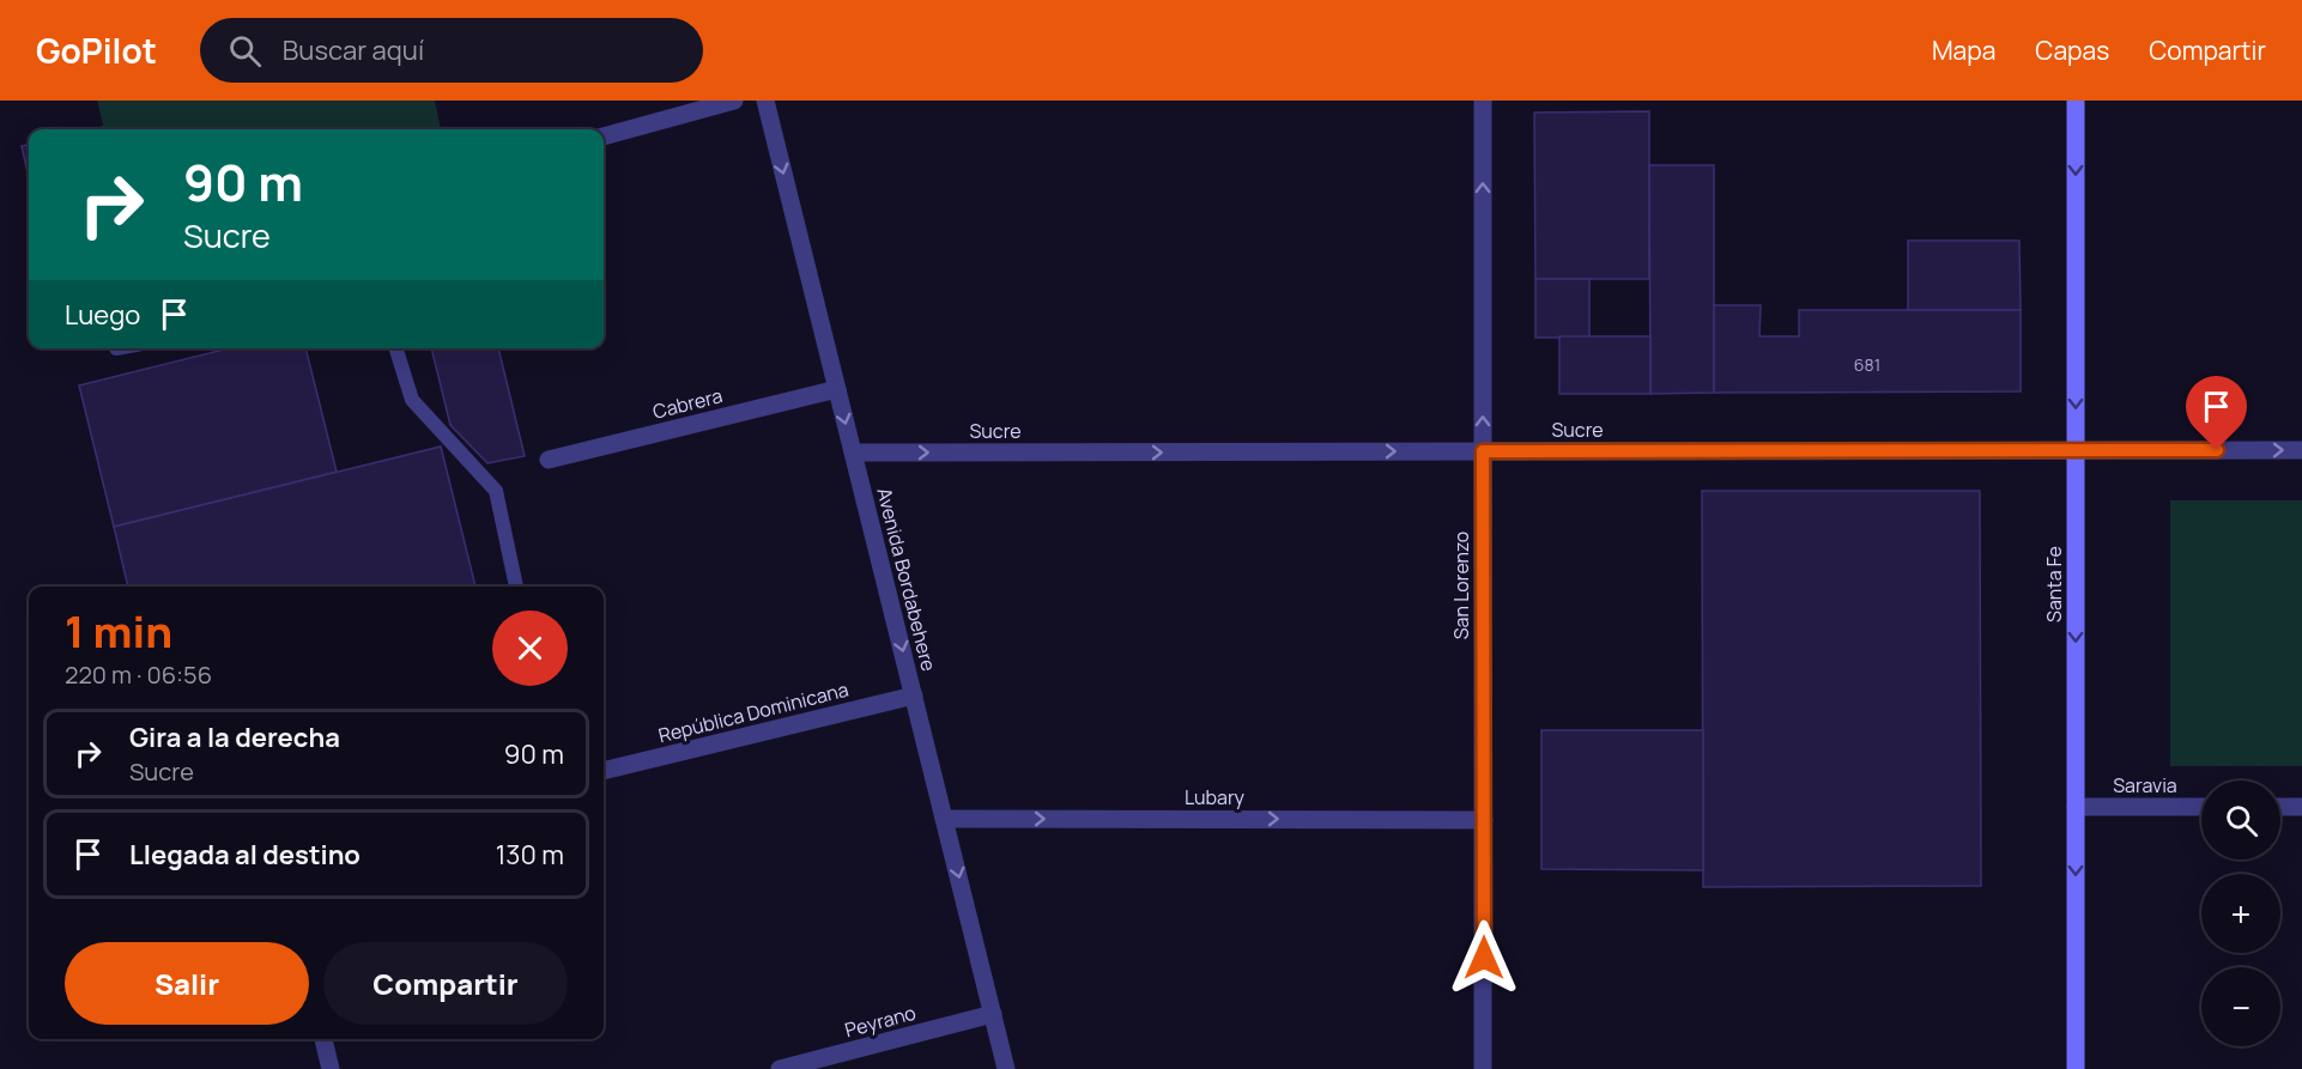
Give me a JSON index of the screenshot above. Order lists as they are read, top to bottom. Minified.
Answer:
{"streets":{"main road":["Santa Fe"],"street":["Cabrera","Sucre","Avenida Bordabehere","San Lorenzo","República Dominicana","Saravia","Lubary","Peyrano"]},"crossings":[["Cabrera","Avenida Bordabehere"],["Sucre","Avenida Bordabehere"],["Sucre","Santa Fe"],["Sucre","San Lorenzo"],["Avenida Bordabehere","República Dominicana"],["Avenida Bordabehere","Lubary"],["Avenida Bordabehere","Peyrano"],["Santa Fe","Saravia"],["San Lorenzo","Lubary"]],"one_way":["Sucre","Avenida Bordabehere","Santa Fe","San Lorenzo","Lubary"],"house_numbers":["681"],"page":{"header":"GoPilot","search":"Buscar aquí","nav":["Mapa","Capas","Compartir"],"turn":["90 m","Sucre"],"then":"Luego","heading":["1 min","220 m · 06:56"],"list":[{"name":"Gira a la derecha","note":"Sucre","value":"90 m"},{"name":"Llegada al destino","value":"130 m"}],"map_buttons":["+","−"],"buttons":["Salir","Compartir"]}}
